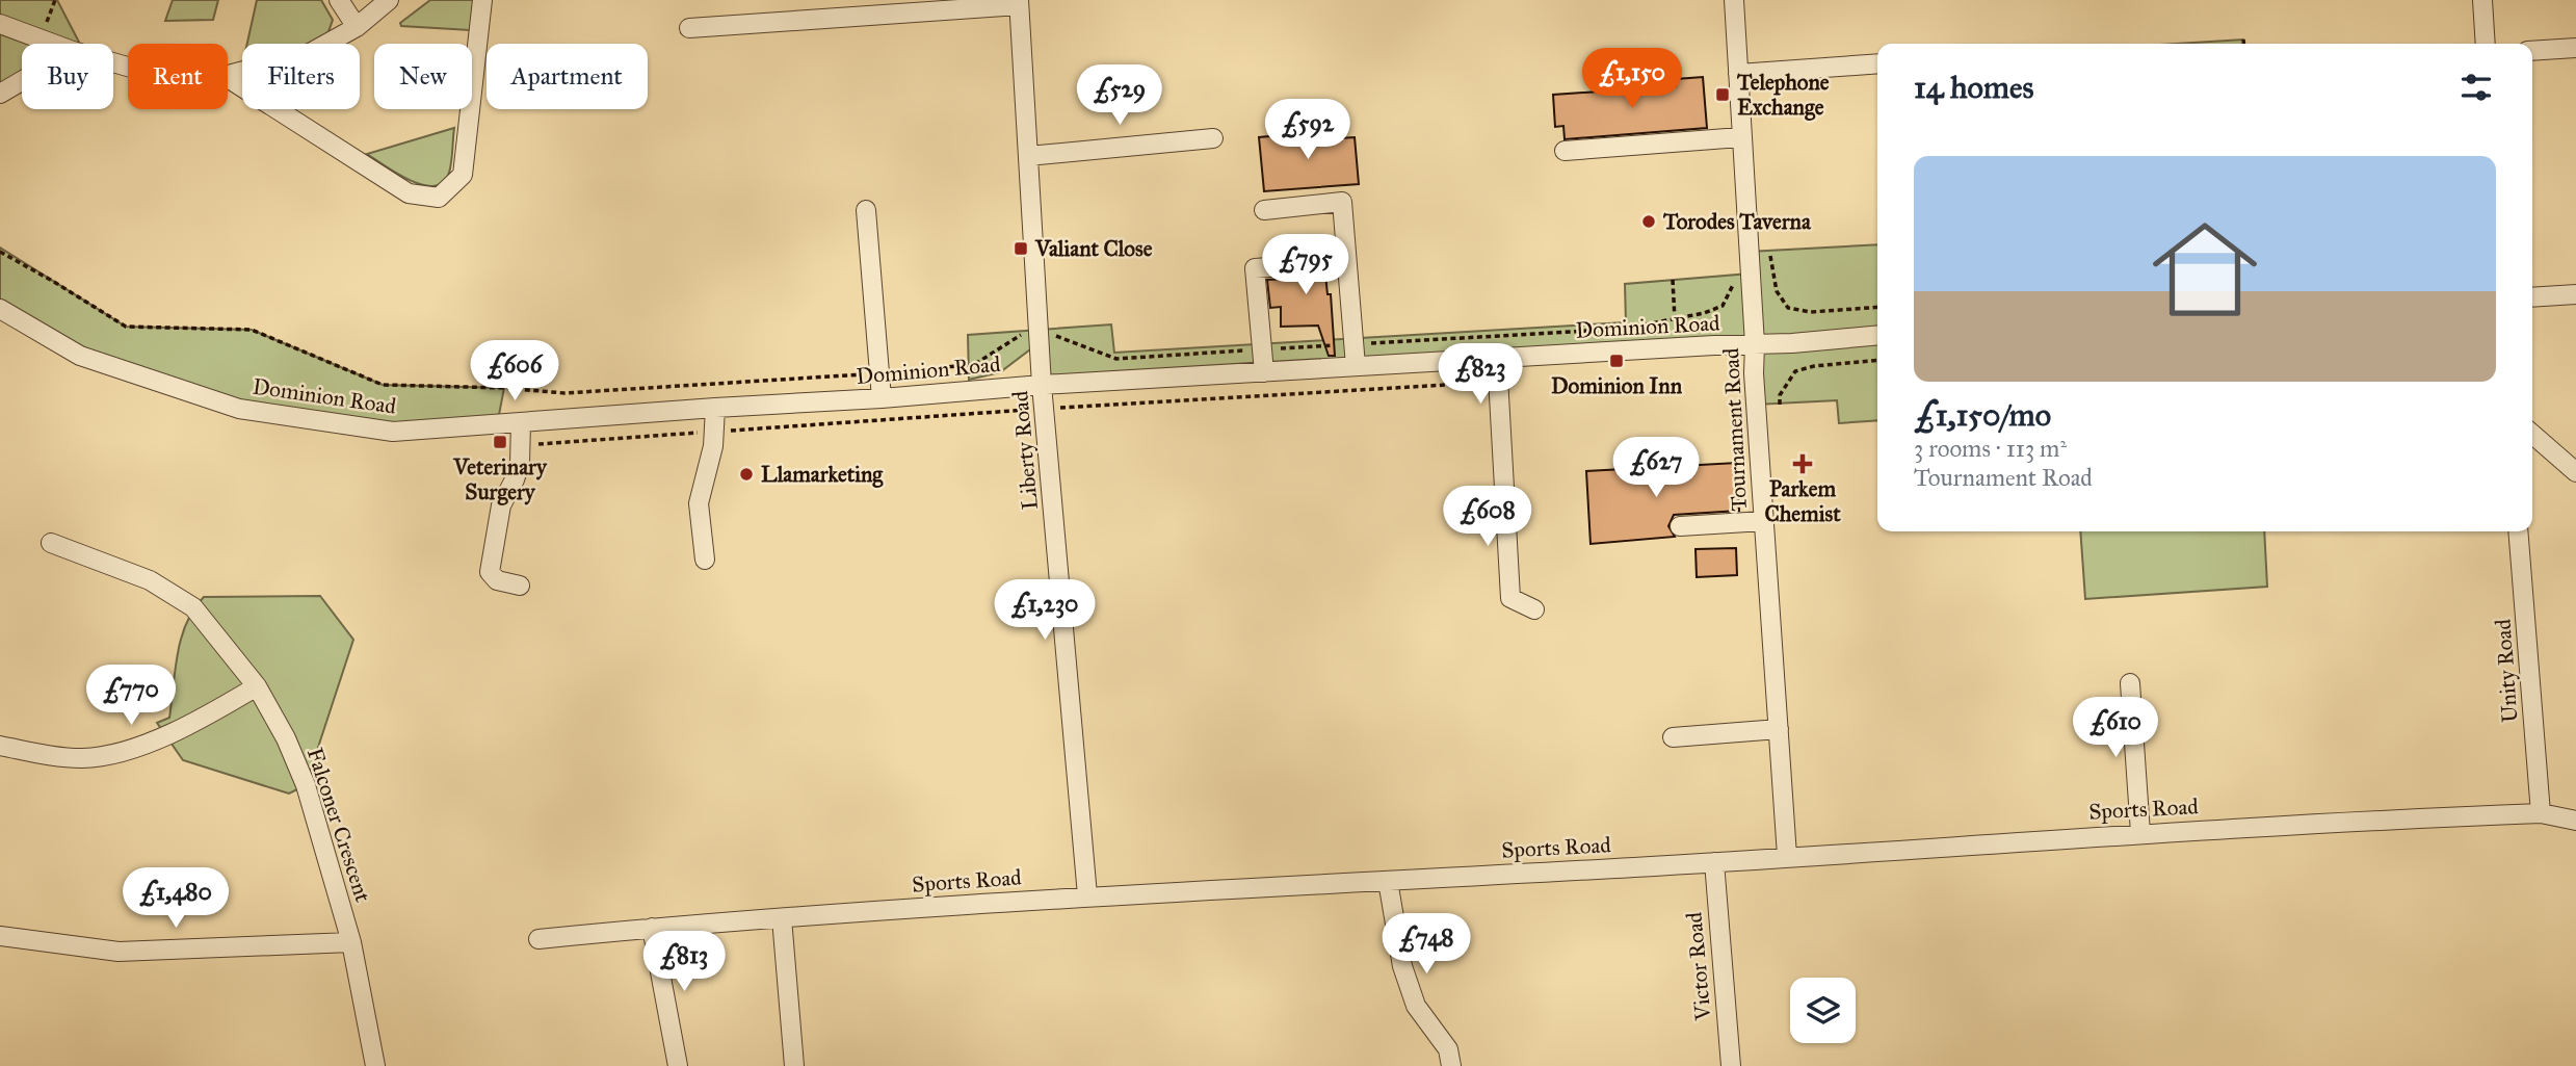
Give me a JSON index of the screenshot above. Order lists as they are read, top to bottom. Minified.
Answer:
{"streets":{"street":["Dominion Road","Tournament Road","Liberty Road","Unity Road","Sports Road","Falconer Crescent","Victor Road"]},"crossings":[["Dominion Road","Tournament Road"],["Dominion Road","Liberty Road"],["Tournament Road","Sports Road"],["Liberty Road","Sports Road"],["Unity Road","Sports Road"],["Sports Road","Victor Road"]],"places":{"transit":["Telephone Exchange","Valiant Close","Dominion Inn","Veterinary Surgery"],"other":["Torodes Taverna","Llamarketing"],"health":["Parkem Chemist"]},"page":{"chip":["Buy","Rent","Filters","New","Apartment"],"heading":"14 homes","price":["£1,150","£529","£592","£795","£606","£823","£627","£608","£1,230","£770","£610","£1,480","£748","£813"],"list":[{"name":"£1,150/mo","note":"3 rooms · 113 m² · Tournament Road"}]}}
